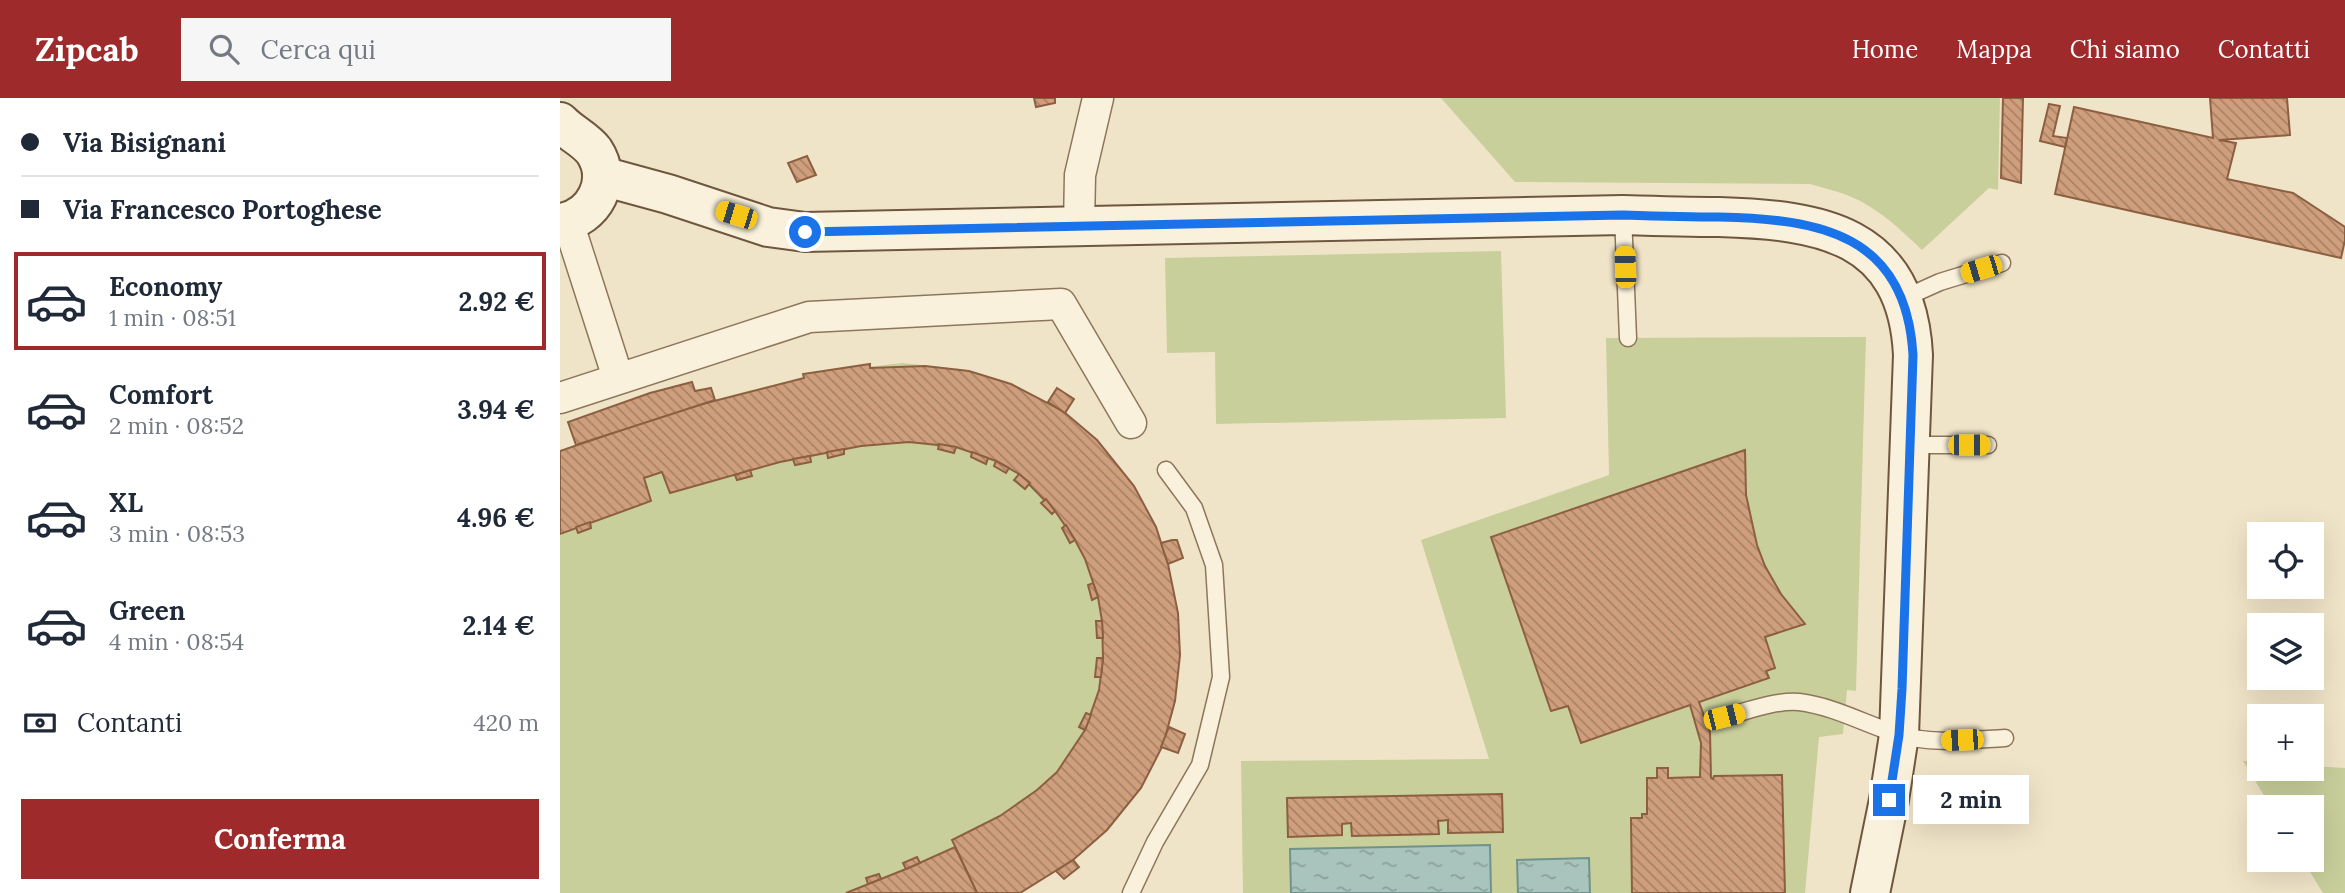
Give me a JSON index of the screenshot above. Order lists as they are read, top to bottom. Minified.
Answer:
{"page":{"header":"Zipcab","search":"Cerca qui","nav":["Home","Mappa","Chi siamo","Contatti"],"banner":["Via Bisignani","Via Francesco Portoghese"],"list":[{"name":"Economy","note":"1 min · 08:51","value":"2.92 €"},{"name":"Comfort","note":"2 min · 08:52","value":"3.94 €"},{"name":"XL","note":"3 min · 08:53","value":"4.96 €"},{"name":"Green","note":"4 min · 08:54","value":"2.14 €"}],"map_buttons":["+","−"],"pay":["Contanti","420 m"],"bubble":"2 min","buttons":"Conferma"}}
